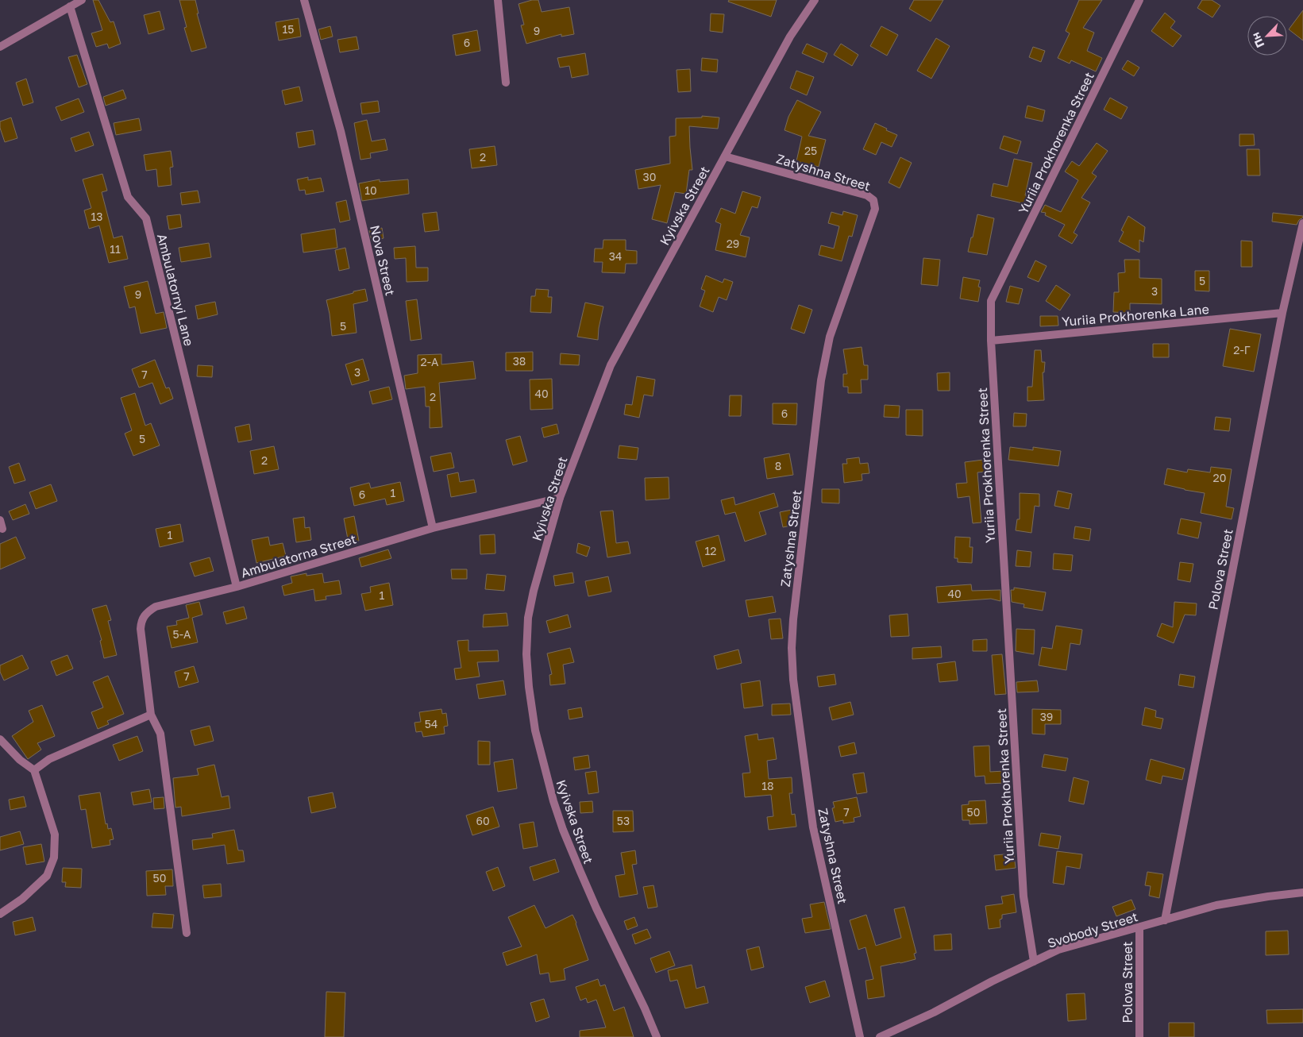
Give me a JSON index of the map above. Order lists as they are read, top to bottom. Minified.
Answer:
{"streets":{"street":["Yuriia Prokhorenka Street","Zatyshna Street","Kyivska Street","Nova Street","Ambulatornyi Lane","Yuriia Prokhorenka Lane","Ambulatorna Street","Polova Street","Svobody Street"]},"crossings":[["Yuriia Prokhorenka Street","Yuriia Prokhorenka Lane"],["Yuriia Prokhorenka Street","Svobody Street"],["Zatyshna Street","Kyivska Street"],["Kyivska Street","Ambulatorna Street"],["Nova Street","Ambulatorna Street"],["Ambulatornyi Lane","Ambulatorna Street"],["Yuriia Prokhorenka Lane","Polova Street"],["Polova Street","Svobody Street"]],"house_numbers":["15","9","6","25","2","30","10","13","29","11","34","5","3","9","5","2-Г","38","2-А","3","7","40","2","6","5","2","8","20","1","6","1","12","40","1","5-А","7","39","54","18","7","50","60","53","50"],"north":"bottom left"}
